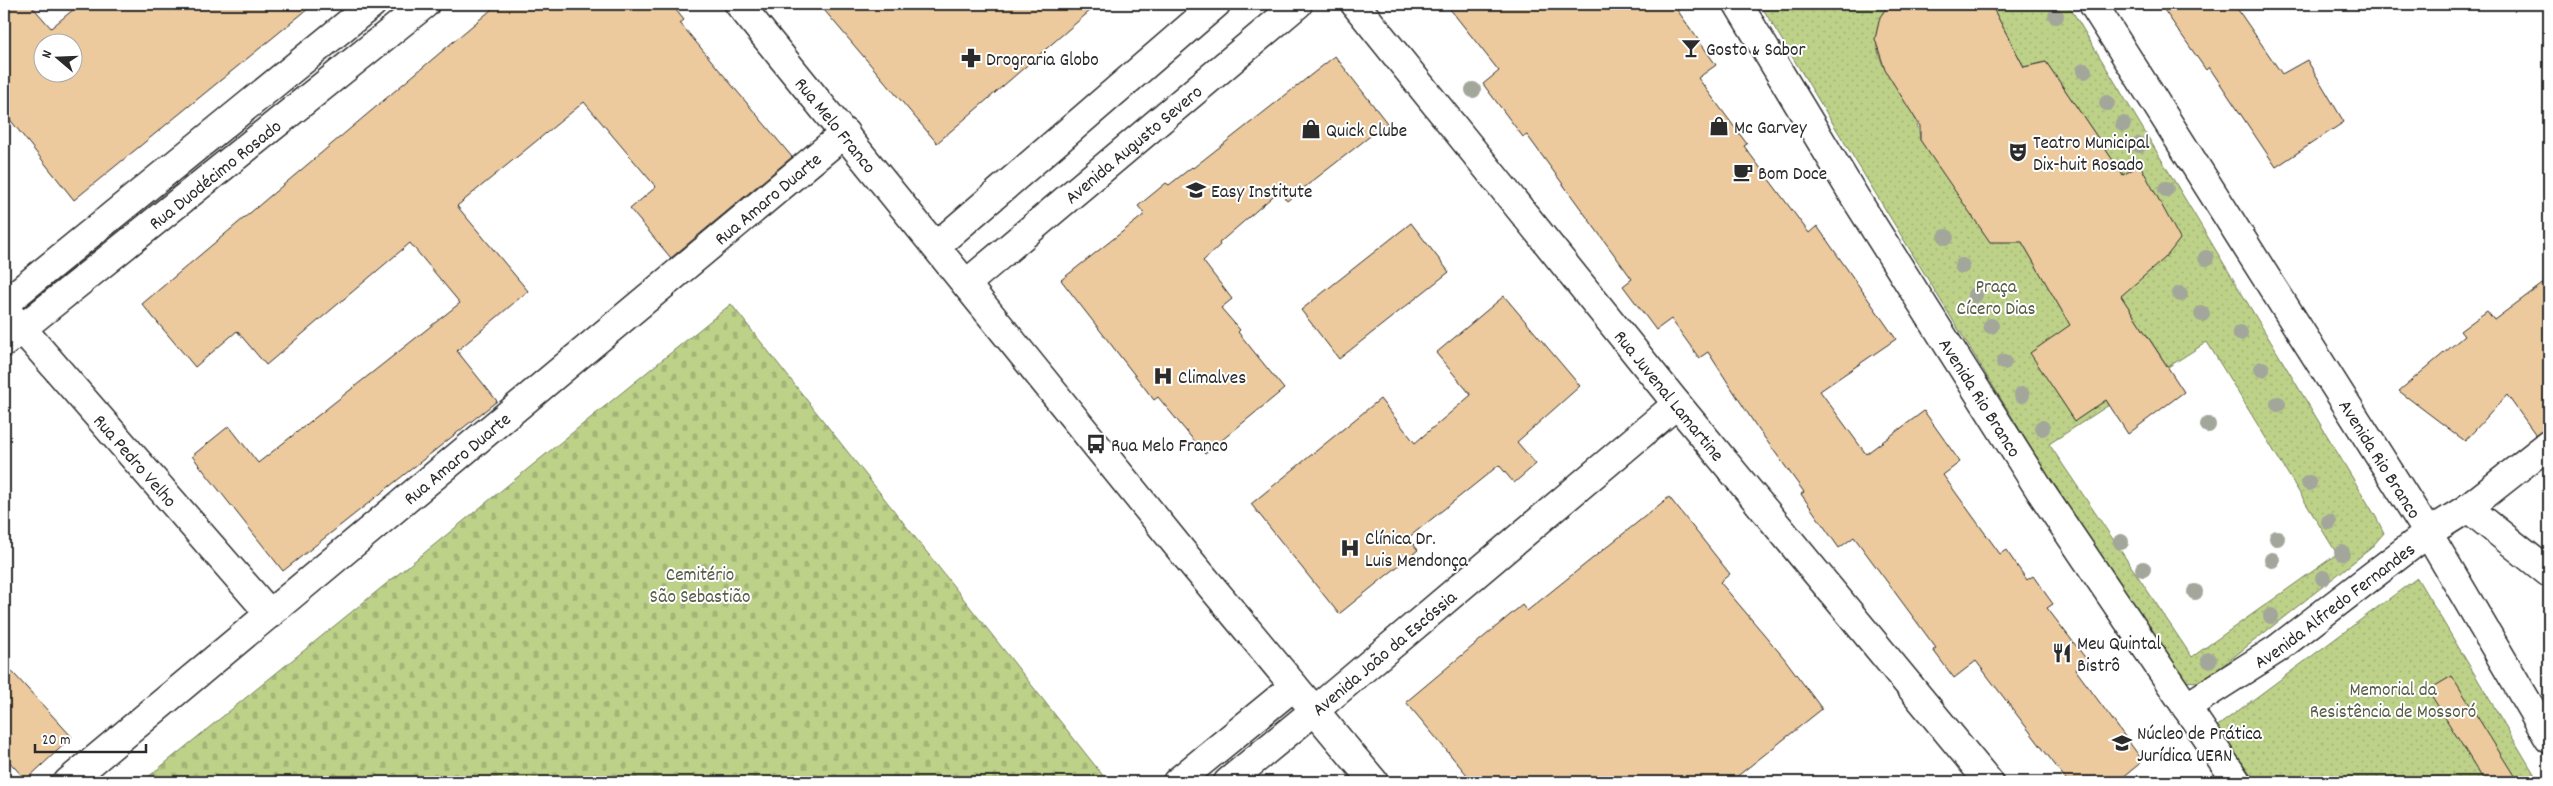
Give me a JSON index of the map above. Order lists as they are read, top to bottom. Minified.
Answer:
{"streets":{"main road":["Rua Melo Franco","Avenida Augusto Severo","Rua Duodécimo Rosado","Rua Amaro Duarte","Rua Juvenal Lamartine","Avenida Rio Branco","Rua Pedro Velho","Avenida Alfredo Fernandes","Avenida João da Escóssia"]},"crossings":[["Rua Melo Franco","Avenida Augusto Severo"],["Rua Melo Franco","Rua Amaro Duarte"],["Rua Melo Franco","Avenida João da Escóssia"],["Rua Duodécimo Rosado","Rua Pedro Velho"],["Rua Amaro Duarte","Rua Pedro Velho"],["Rua Juvenal Lamartine","Avenida João da Escóssia"],["Avenida Rio Branco","Avenida Alfredo Fernandes"]],"parks":["Praça Cícero Dias","Cemitério São Sebastião","Memorial da Resistência de Mossoró"],"places":{"bar":["Gosto & Sabor"],"pharmacy":["Drograria Globo"],"shop":["Mc Garvey","Quick Clube"],"theatre":["Teatro Municipal Dix-huit Rosado"],"cafe":["Bom Doce"],"school or university":["Easy Institute","Núcleo de Prática Jurídica UERN"],"hospital":["Climalves","Clínica Dr. Luis Mendonça"],"bus stop":["Rua Melo Franco"],"restaurant":["Meu Quintal Bistrô"]},"scale_bar":"20 m","north":"left"}
